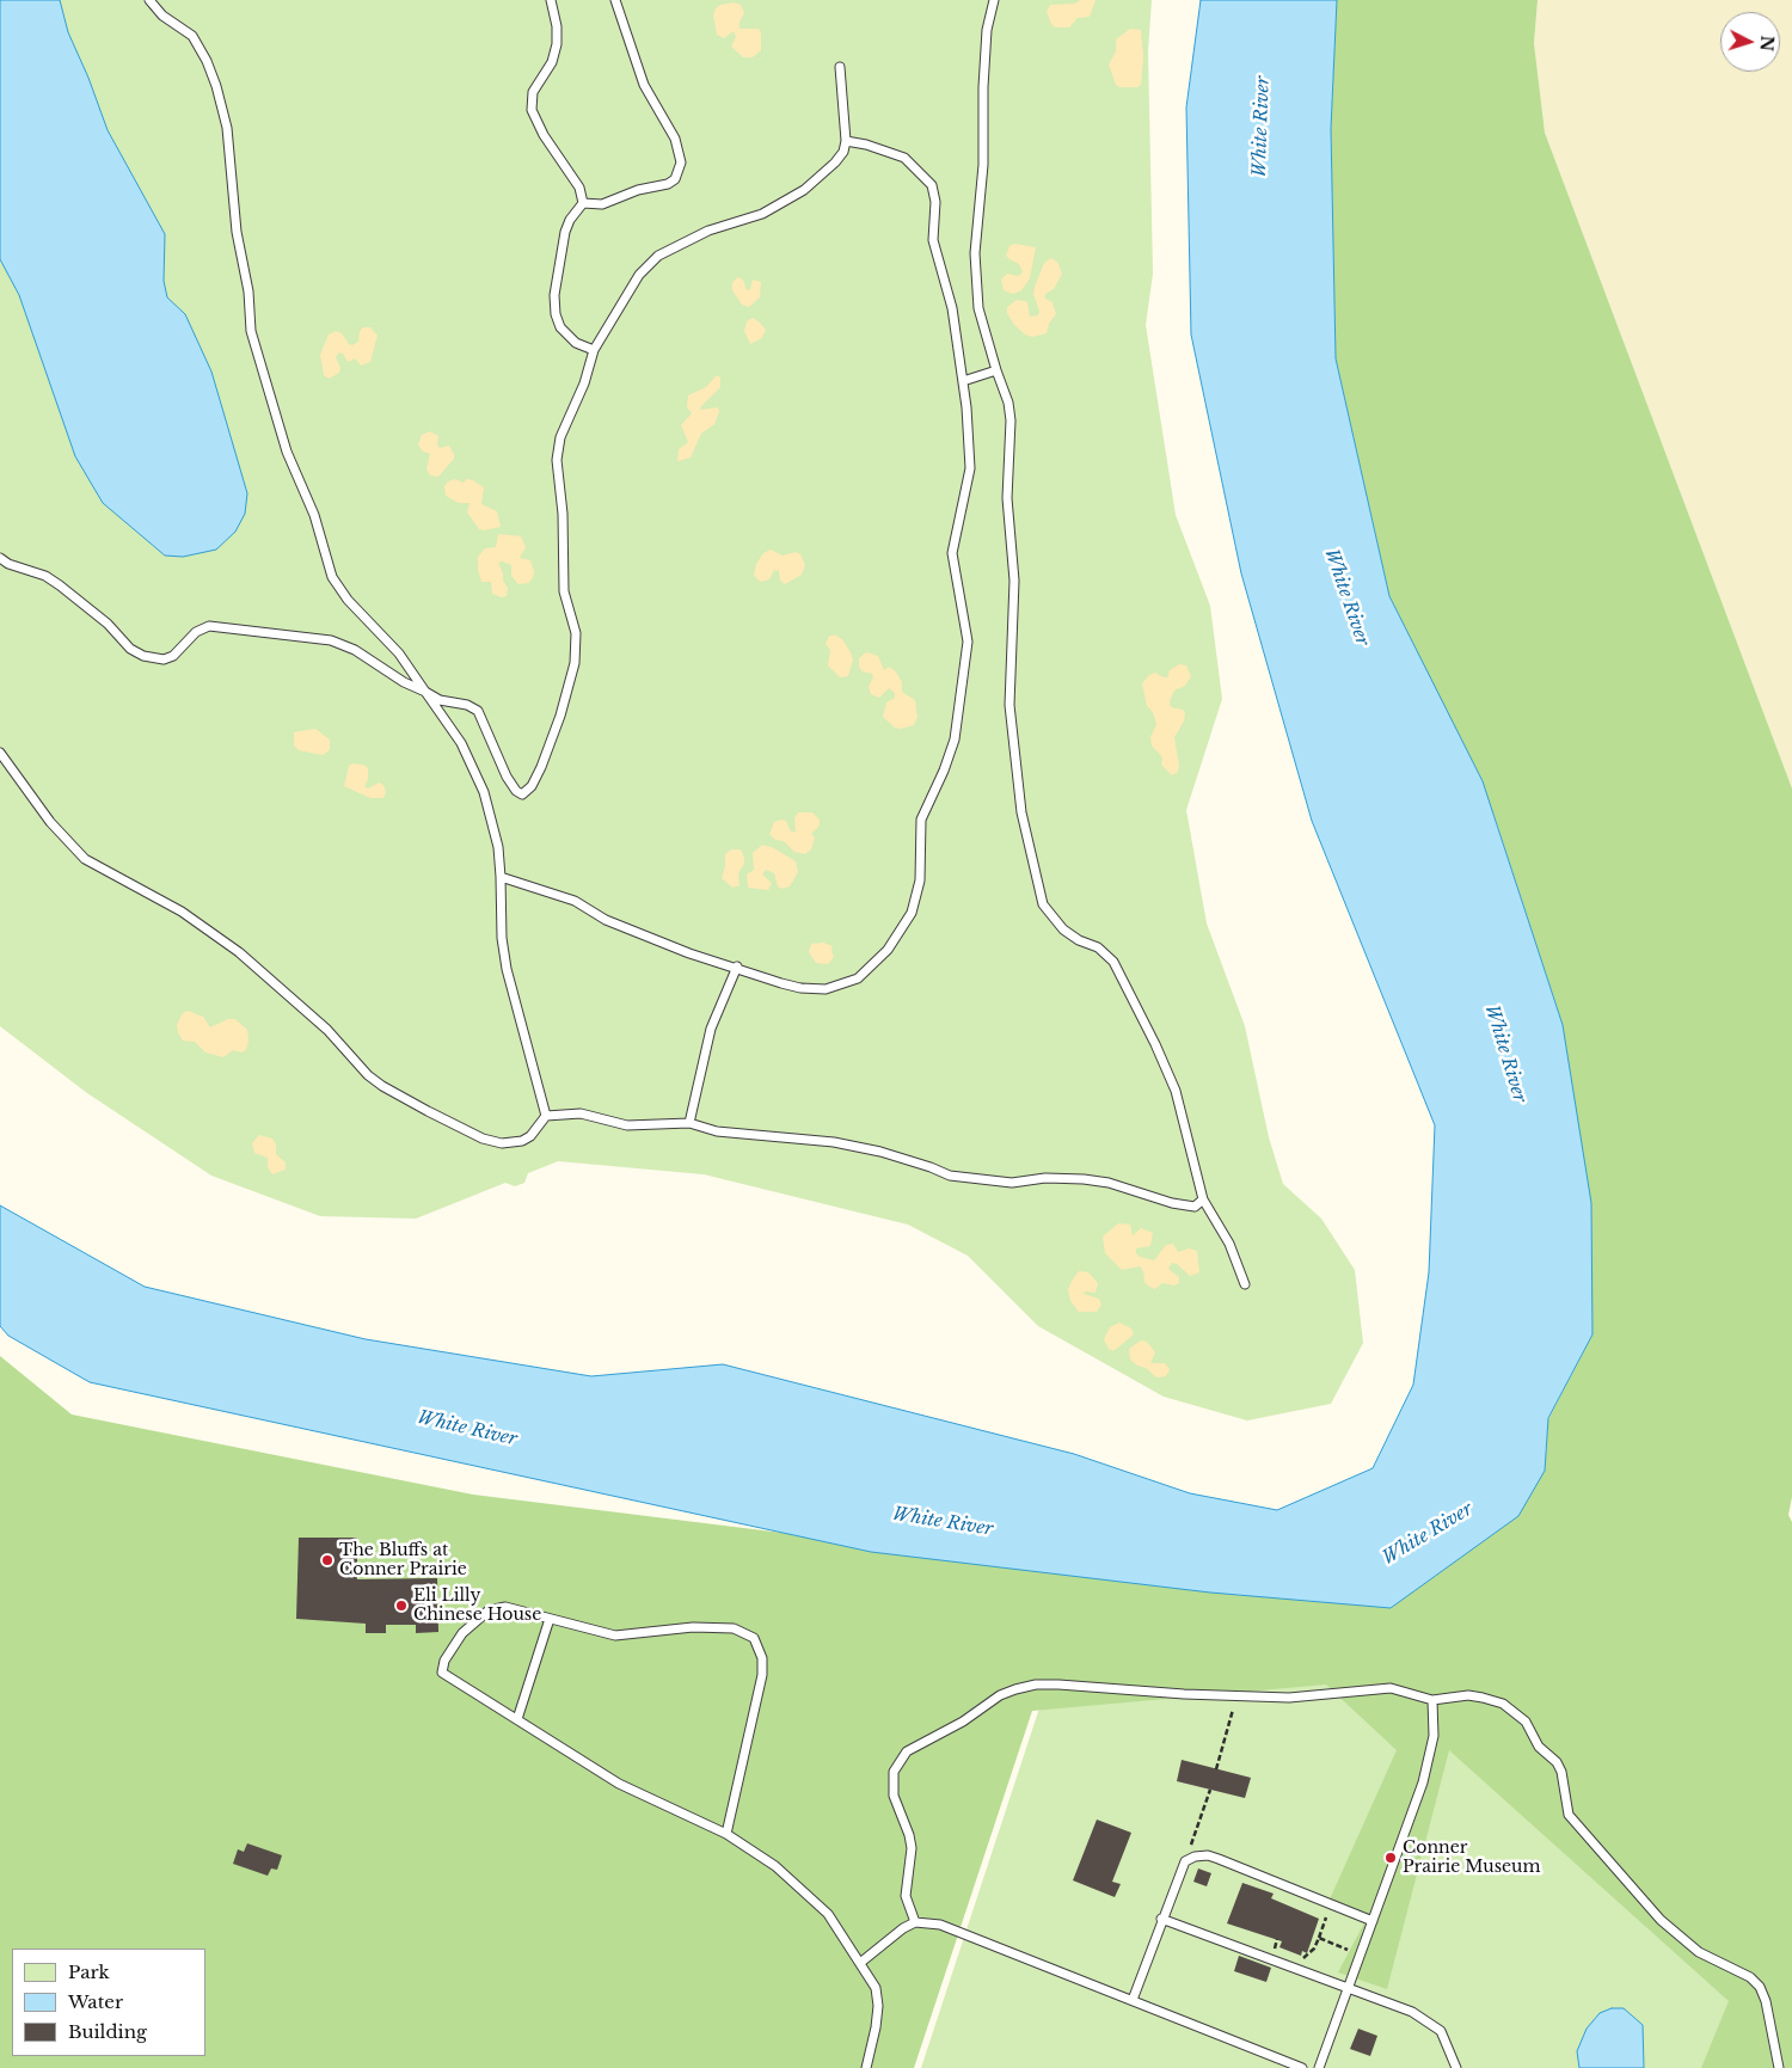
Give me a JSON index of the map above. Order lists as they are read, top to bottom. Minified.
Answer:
{"water":["White River"],"places":["The Bluffs at Conner Prairie","Eli Lilly Chinese House","Conner Prairie Museum"],"legend":["Park","Water","Building"],"north":"right"}
